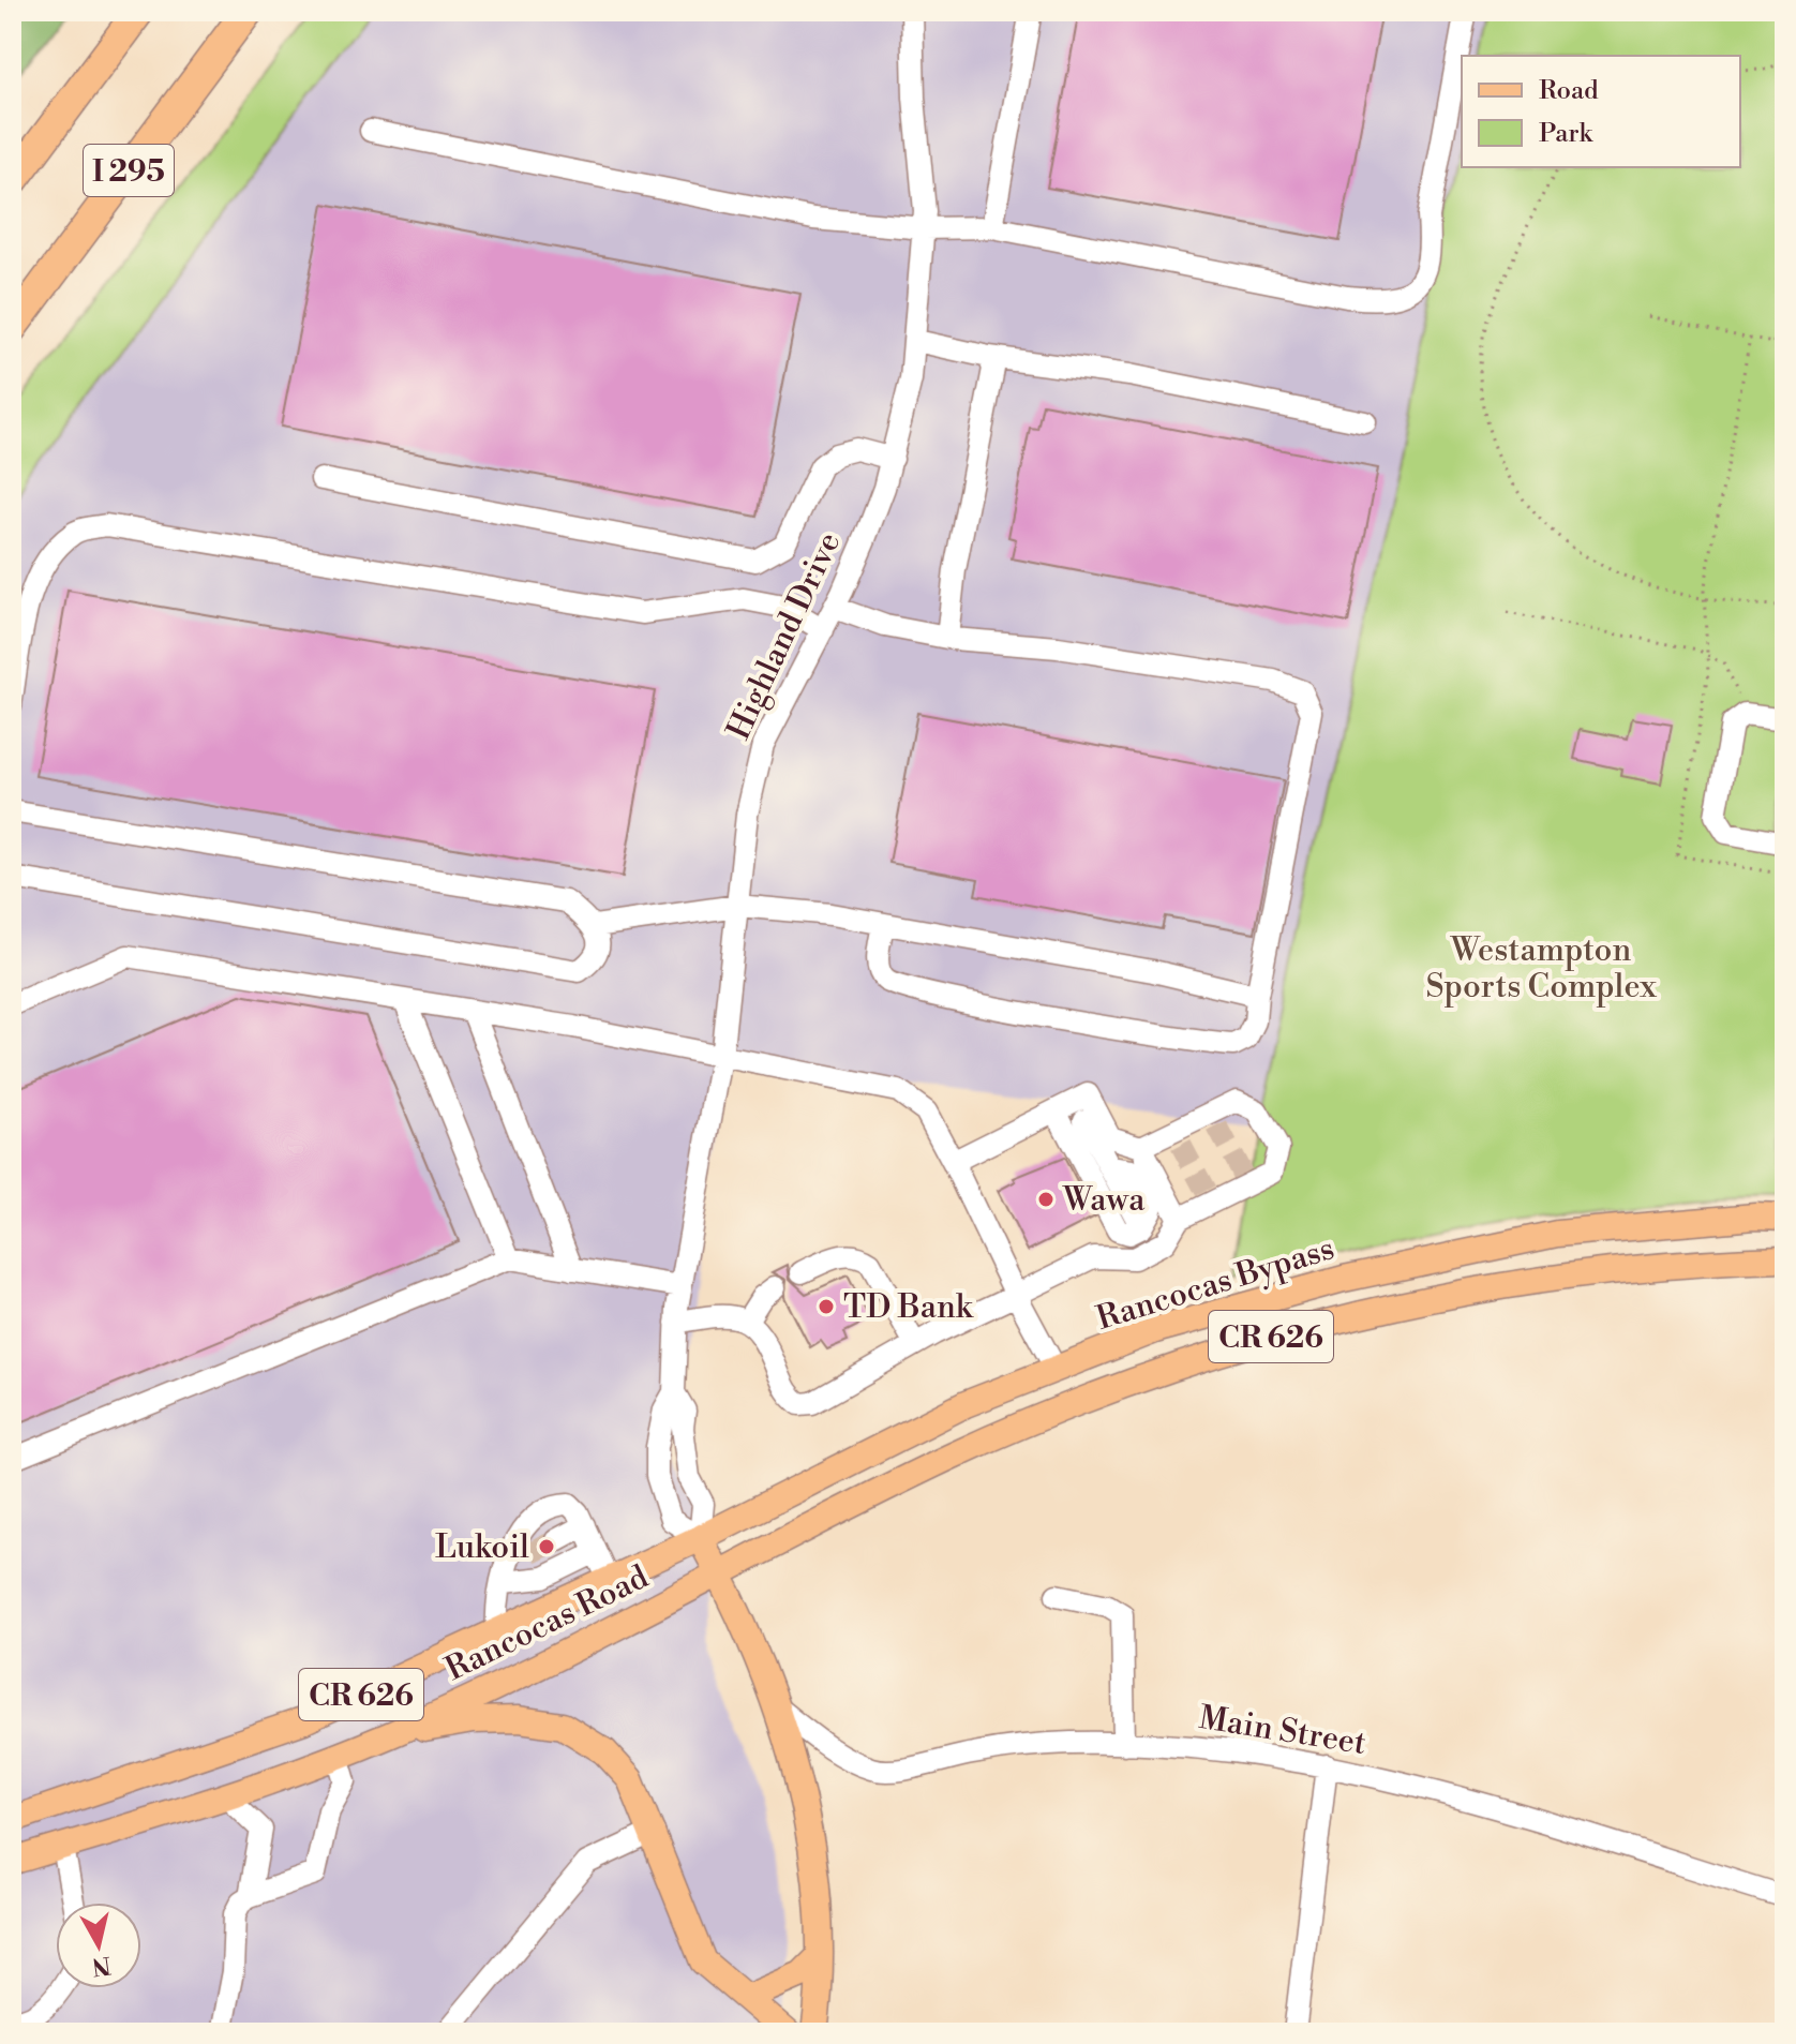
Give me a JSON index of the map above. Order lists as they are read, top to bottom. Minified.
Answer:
{"streets":{"highway":["I 295"],"main road":["Rancocas Bypass","CR 626","Rancocas Road"],"street":["Highland Drive","Main Street"]},"crossings":[["Highland Drive","Rancocas Bypass"],["Highland Drive","Rancocas Road"],["Rancocas Bypass","Rancocas Road"]],"parks":["Westampton Sports Complex"],"places":["Wawa","TD Bank","Lukoil"],"legend":["Road","Park"],"north":"bottom"}
